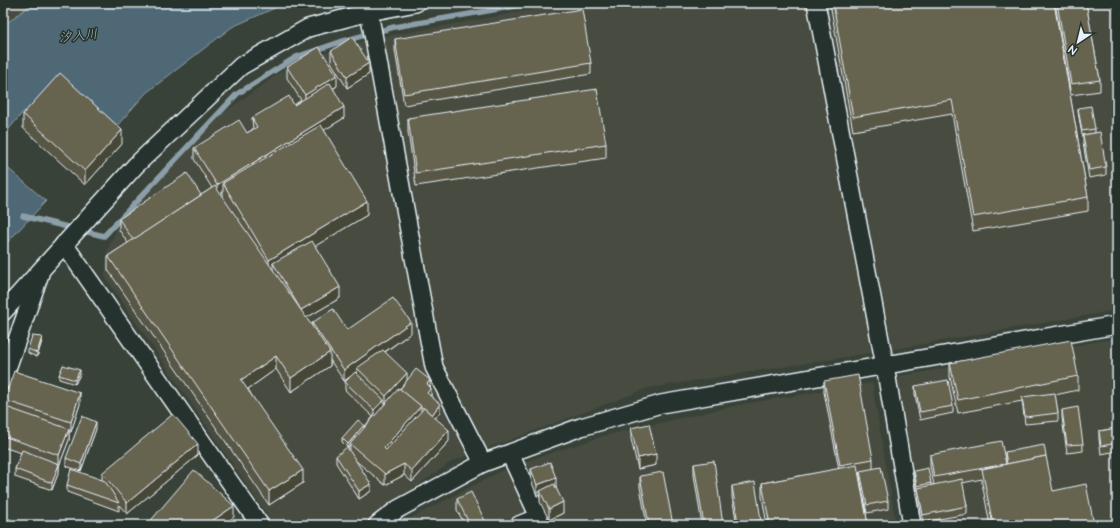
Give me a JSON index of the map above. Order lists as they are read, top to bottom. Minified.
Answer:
{"water":["汐入川"],"north":"bottom left"}
